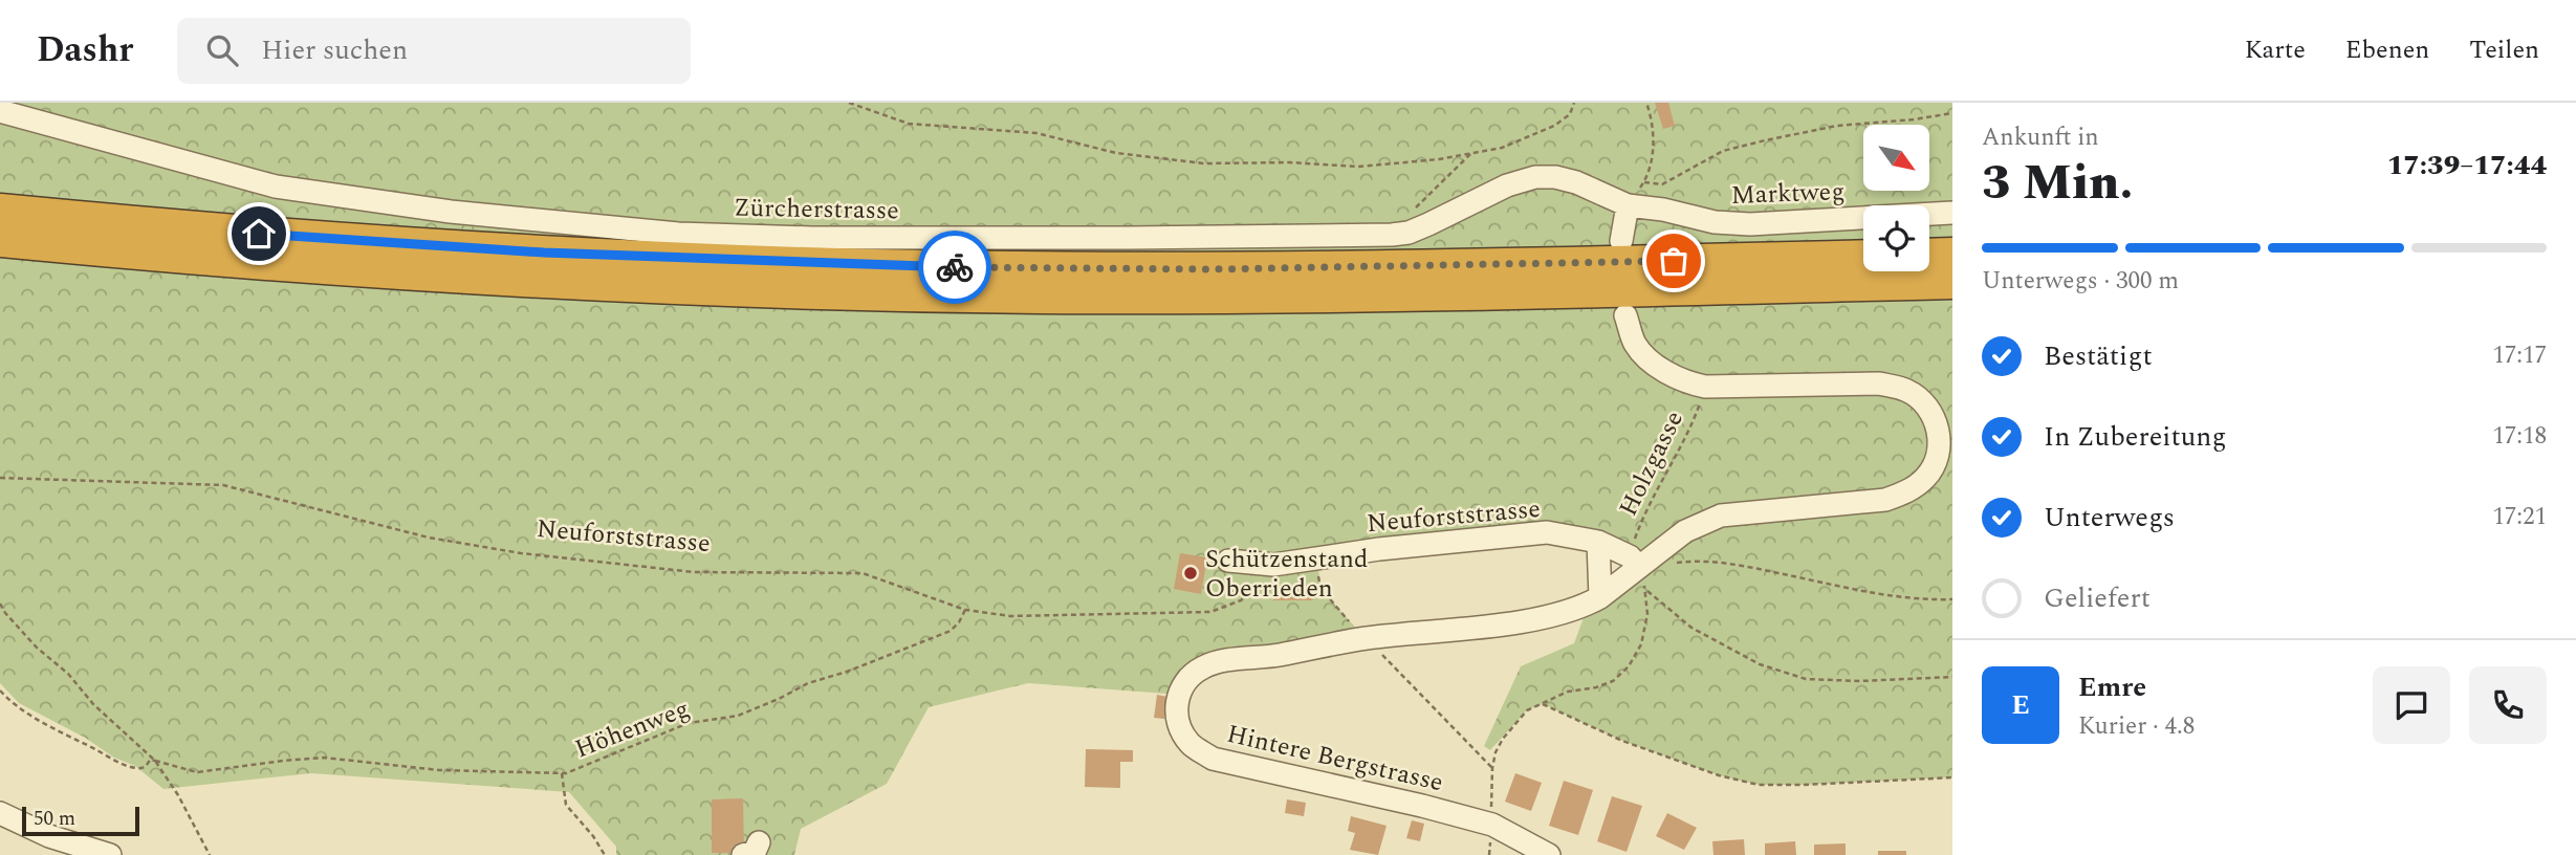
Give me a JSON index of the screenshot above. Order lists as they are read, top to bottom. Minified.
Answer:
{"streets":{"street":["Marktweg","Zürcherstrasse","Neuforststrasse","Hintere Bergstrasse"],"path":["Holzgasse","Höhenweg"]},"crossings":[["Marktweg","Zürcherstrasse"],["Holzgasse","Neuforststrasse"],["Holzgasse","Hintere Bergstrasse"],["Neuforststrasse","Höhenweg"],["Neuforststrasse","Hintere Bergstrasse"]],"places":["Schützenstand Oberrieden"],"scale_bar":"50 m","north":"bottom right","page":{"header":"Dashr","search":"Hier suchen","nav":["Karte","Ebenen","Teilen"],"heading":["3 Min.","Ankunft in","17:39–17:44"],"panel":["Emre","Kurier · 4.8"],"bar":"Unterwegs · 300 m","list":[["Bestätigt","17:17"],["In Zubereitung","17:18"],["Unterwegs","17:21"],"Geliefert"],"round":"E","scale":"50 m"}}
